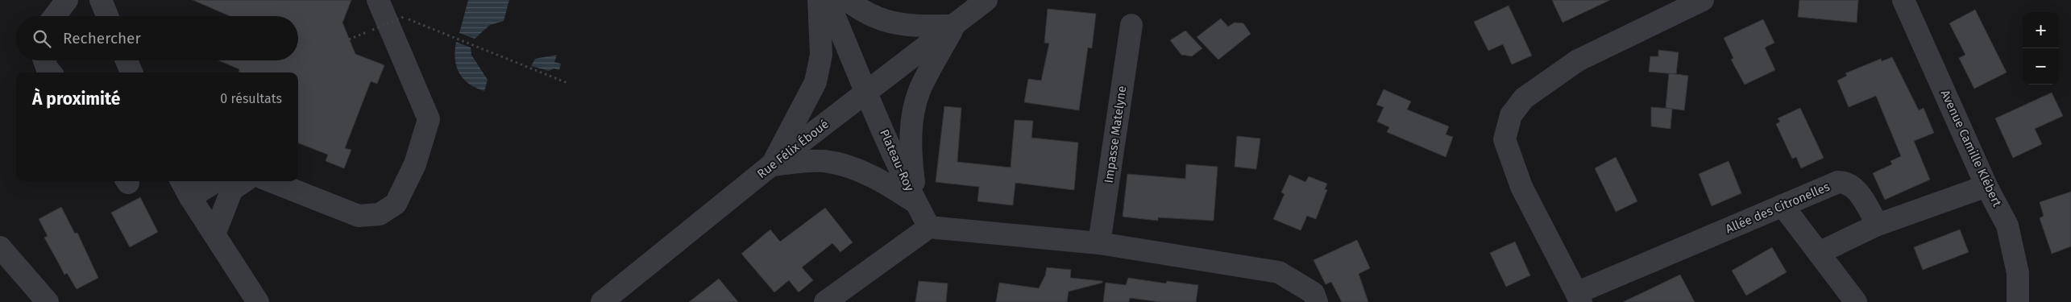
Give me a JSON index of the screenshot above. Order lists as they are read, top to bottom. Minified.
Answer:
{"streets":{"street":["Impasse Matelyne","Avenue Camille Klébert","Rue Félix Éboué","Plateau-Roy","Allée des Citronelles"]},"crossings":[["Rue Félix Éboué","Plateau-Roy"]],"page":{"map_buttons":["+","−"],"search":"Rechercher","heading":["À proximité","0 résultats"]}}
